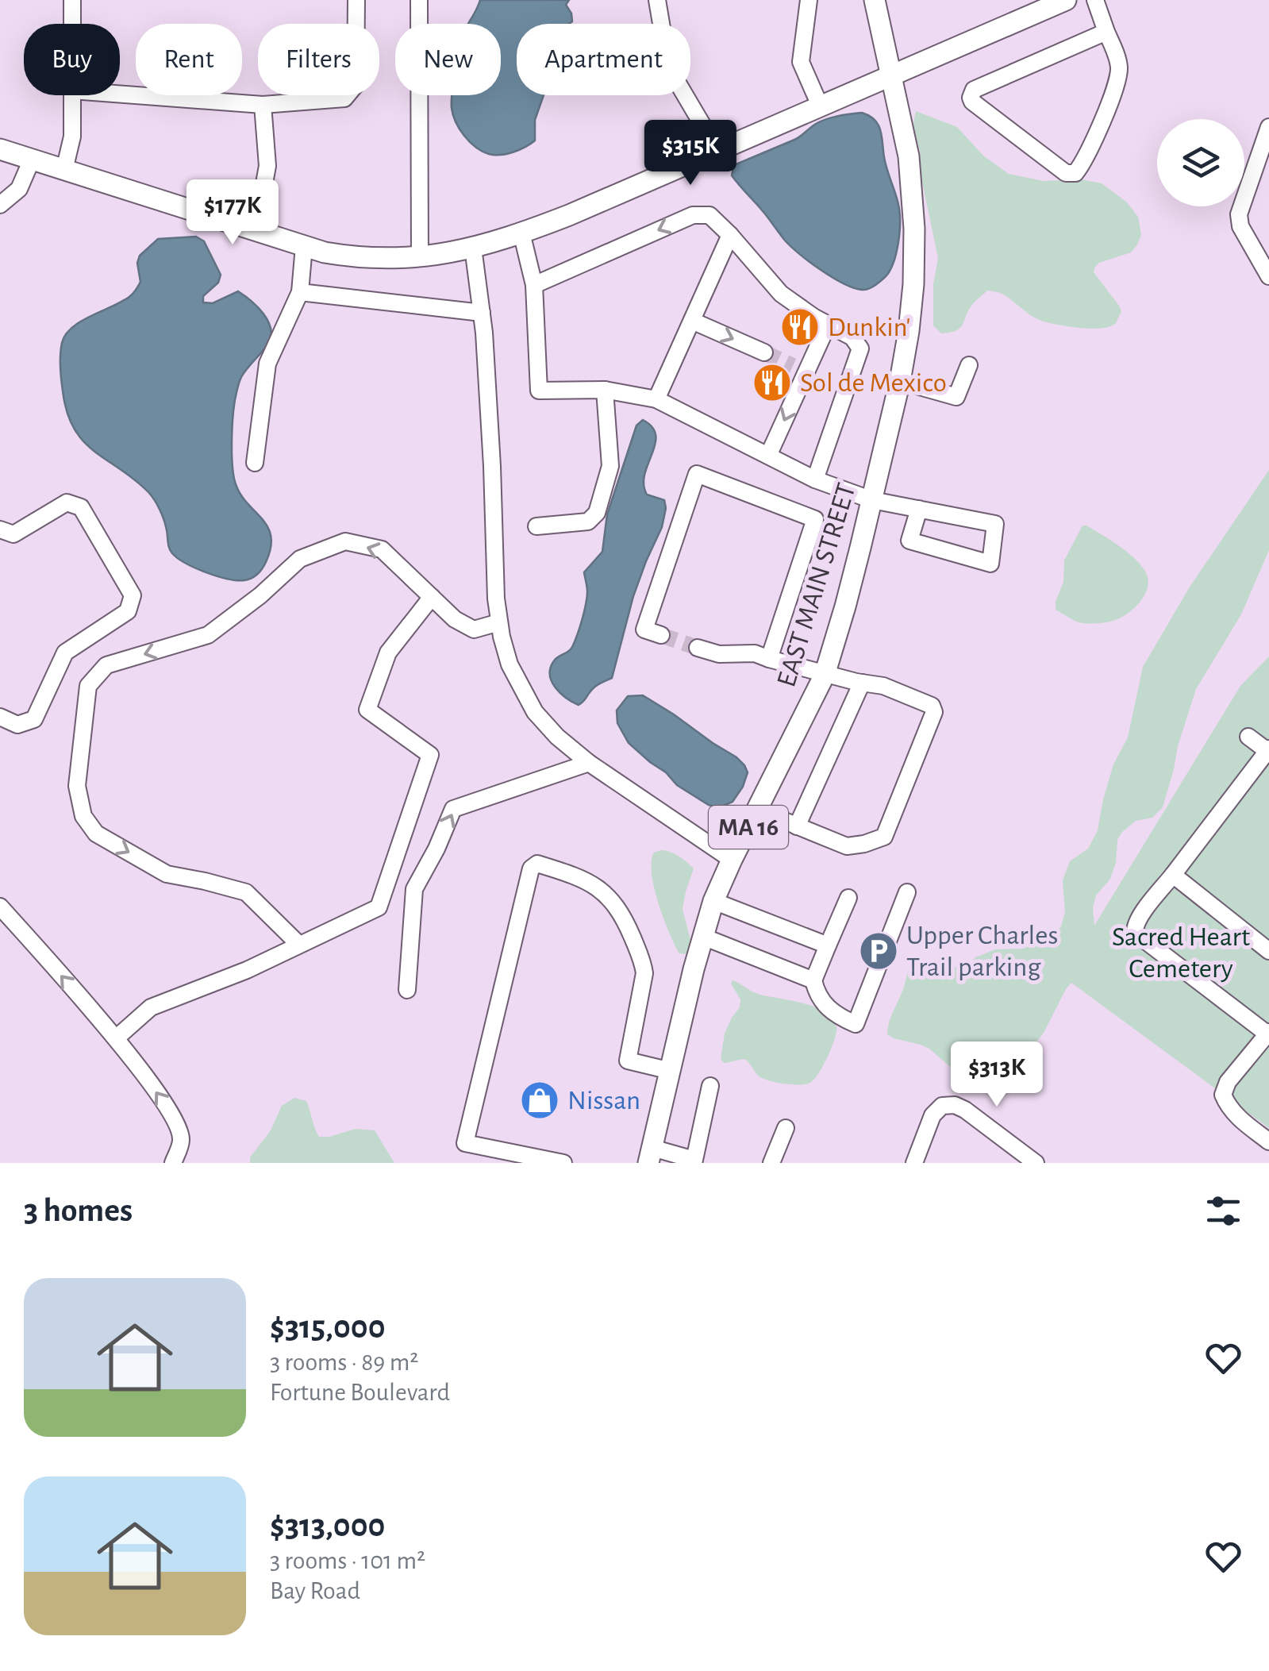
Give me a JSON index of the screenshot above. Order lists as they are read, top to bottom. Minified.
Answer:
{"streets":{"main road":["EAST MAIN STREET","MA 16"]},"parks":["Sacred Heart Cemetery"],"places":{"restaurant":["Dunkin'","Sol de Mexico"],"parking":["Upper Charles Trail parking"],"shop":["Nissan"]},"page":{"chip":["Buy","Rent","Filters","New","Apartment"],"price":["$315K","$177K","$313K"],"heading":"3 homes","list":[{"name":"$315,000","note":"3 rooms · 89 m² · Fortune Boulevard"},{"name":"$313,000","note":"3 rooms · 101 m² · Bay Road"}]}}
